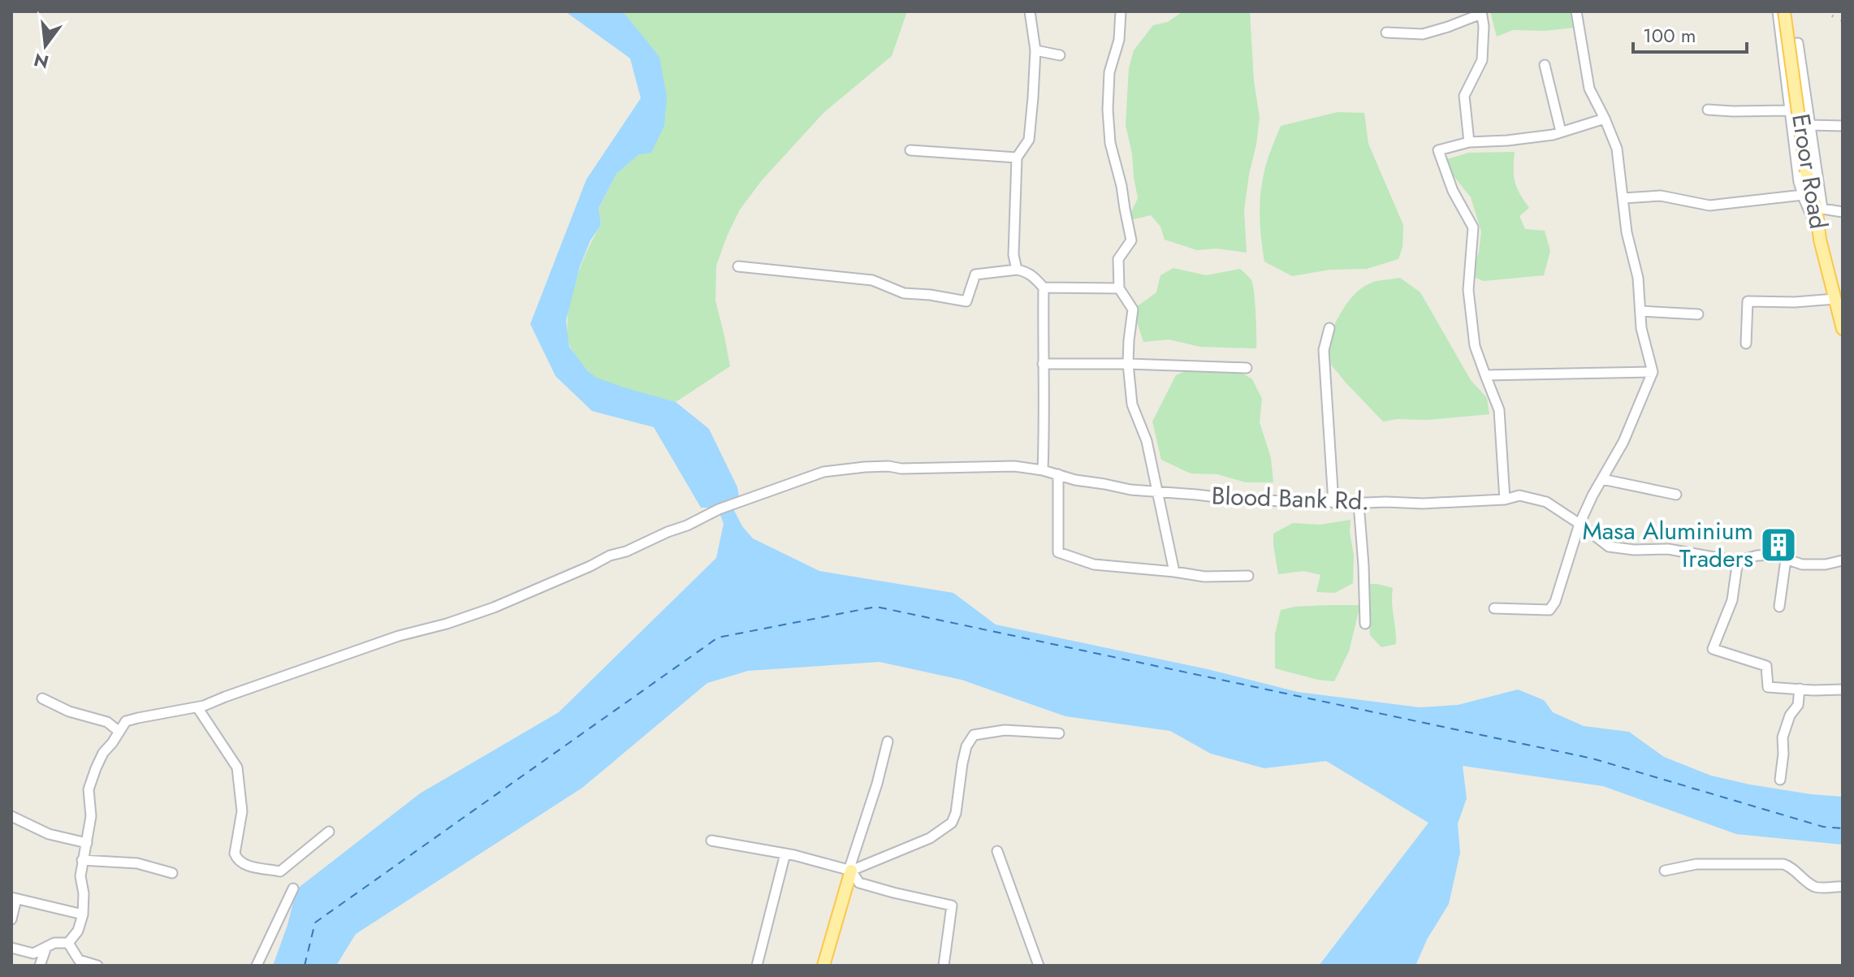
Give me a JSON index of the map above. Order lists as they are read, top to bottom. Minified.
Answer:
{"streets":{"main road":["Eroor Road"],"street":["Blood Bank Rd."]},"places":{"building":["Masa Aluminium Traders"]},"scale_bar":"100 m","north":"bottom"}
